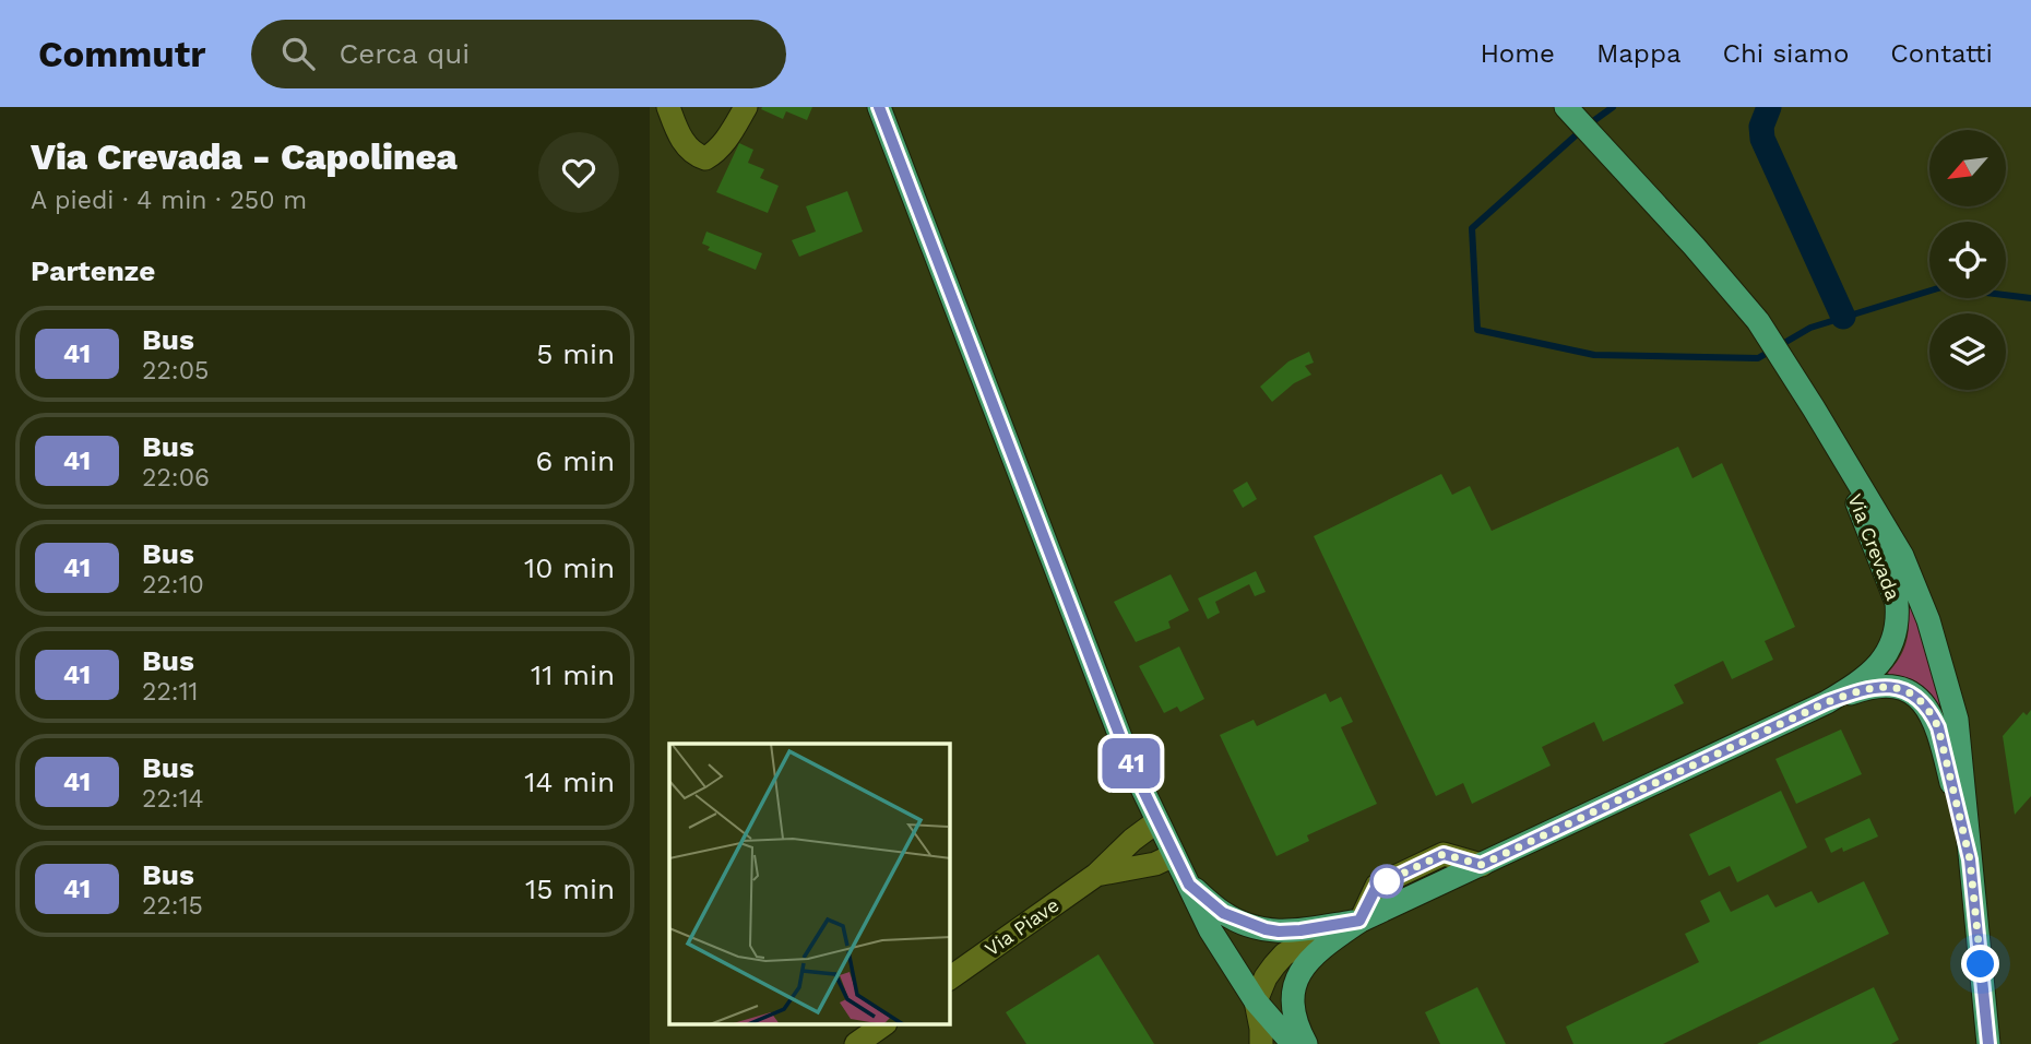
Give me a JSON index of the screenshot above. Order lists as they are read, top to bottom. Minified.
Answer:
{"streets":{"main road":["Via Crevada"],"street":["Via Piave"]},"crossings":[["Via Crevada","Via Piave"]],"lines":["bus line 41"],"north":"bottom left","page":{"header":"Commutr","search":"Cerca qui","nav":["Home","Mappa","Chi siamo","Contatti"],"heading":[["Via Crevada - Capolinea","A piedi · 4 min · 250 m"],"Partenze"],"on_map":"41","list":[{"mark":"41","name":"Bus","note":"22:05","value":"5 min"},{"mark":"41","name":"Bus","note":"22:06","value":"6 min"},{"mark":"41","name":"Bus","note":"22:10","value":"10 min"},{"mark":"41","name":"Bus","note":"22:11","value":"11 min"},{"mark":"41","name":"Bus","note":"22:14","value":"14 min"},{"mark":"41","name":"Bus","note":"22:15","value":"15 min"}]}}
